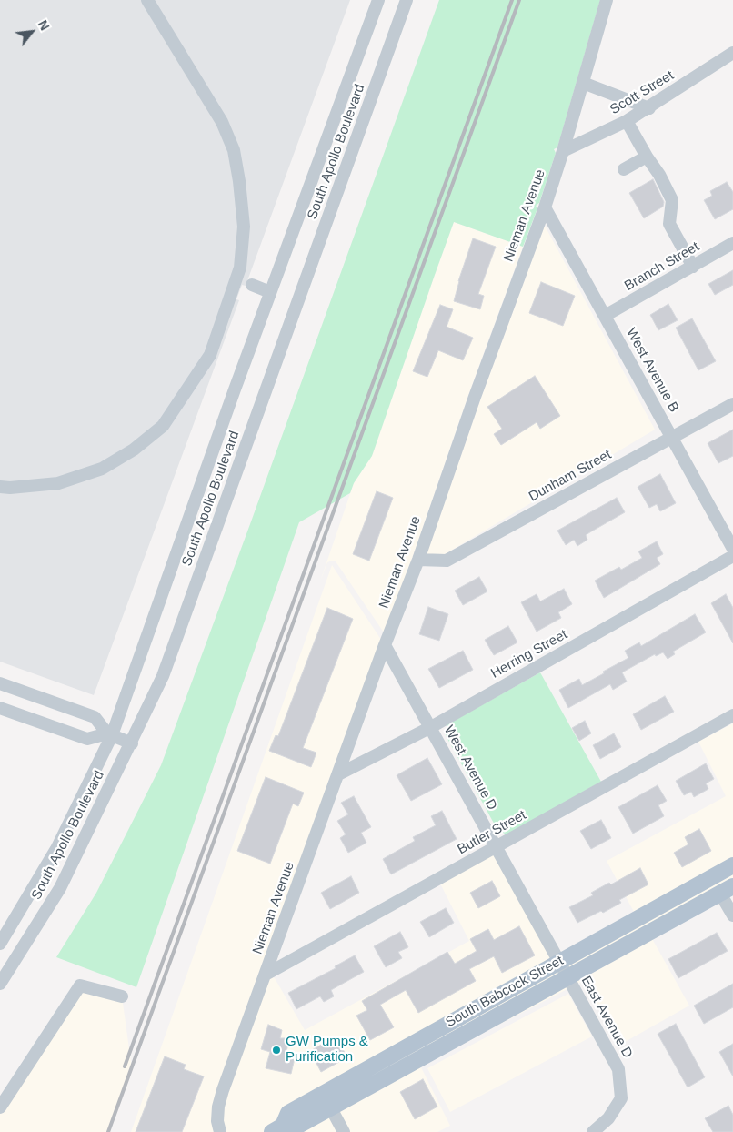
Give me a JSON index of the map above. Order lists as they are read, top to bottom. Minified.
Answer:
{"streets":{"main road":["South Babcock Street"],"street":["Scott Street","South Apollo Boulevard","Nieman Avenue","Branch Street","West Avenue B","Dunham Street","Herring Street","West Avenue D","Butler Street","East Avenue D"]},"crossings":[["Scott Street","Nieman Avenue"],["Nieman Avenue","West Avenue B"],["Nieman Avenue","Dunham Street"],["Nieman Avenue","Herring Street"],["Nieman Avenue","West Avenue D"],["Nieman Avenue","Butler Street"],["Branch Street","West Avenue B"],["West Avenue B","Dunham Street"],["Herring Street","West Avenue D"],["West Avenue D","Butler Street"],["West Avenue D","South Babcock Street"],["West Avenue D","East Avenue D"],["South Babcock Street","East Avenue D"]],"places":["GW Pumps & Purification"],"north":"top right"}
